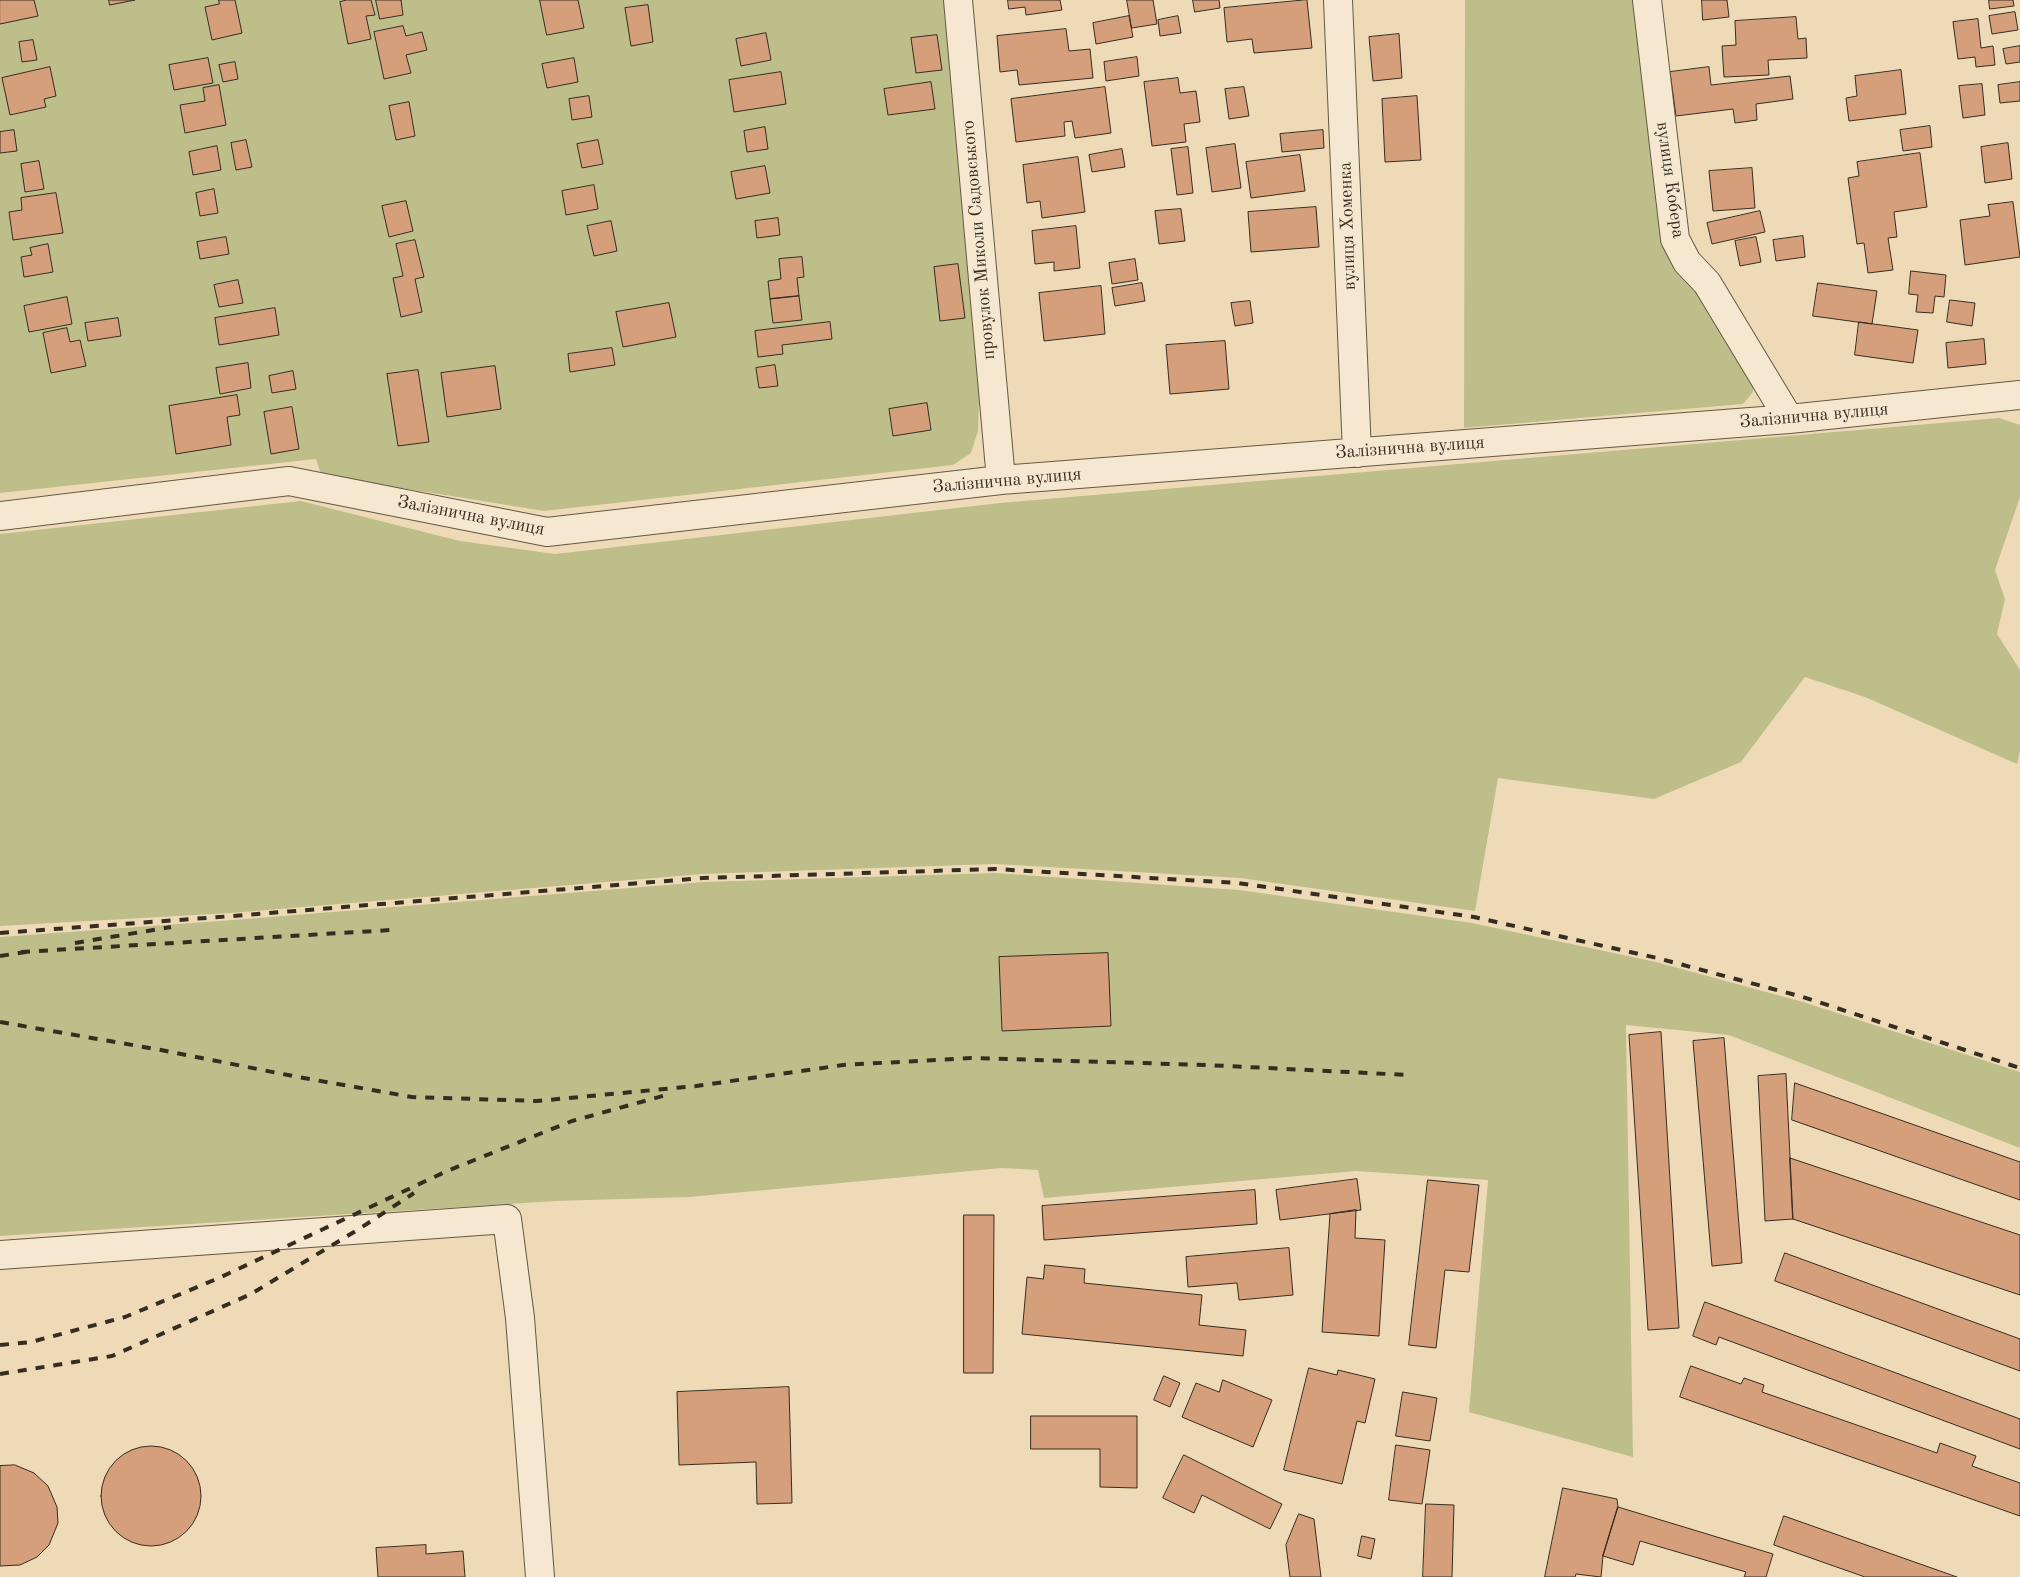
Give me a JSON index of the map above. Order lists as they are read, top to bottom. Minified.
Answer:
{"streets":{"street":["вулиця Кобера","вулиця Хоменка","провулок Миколи Садовського","Залізнична вулиця"]},"crossings":[["вулиця Кобера","Залізнична вулиця"],["вулиця Хоменка","Залізнична вулиця"],["провулок Миколи Садовського","Залізнична вулиця"]]}
